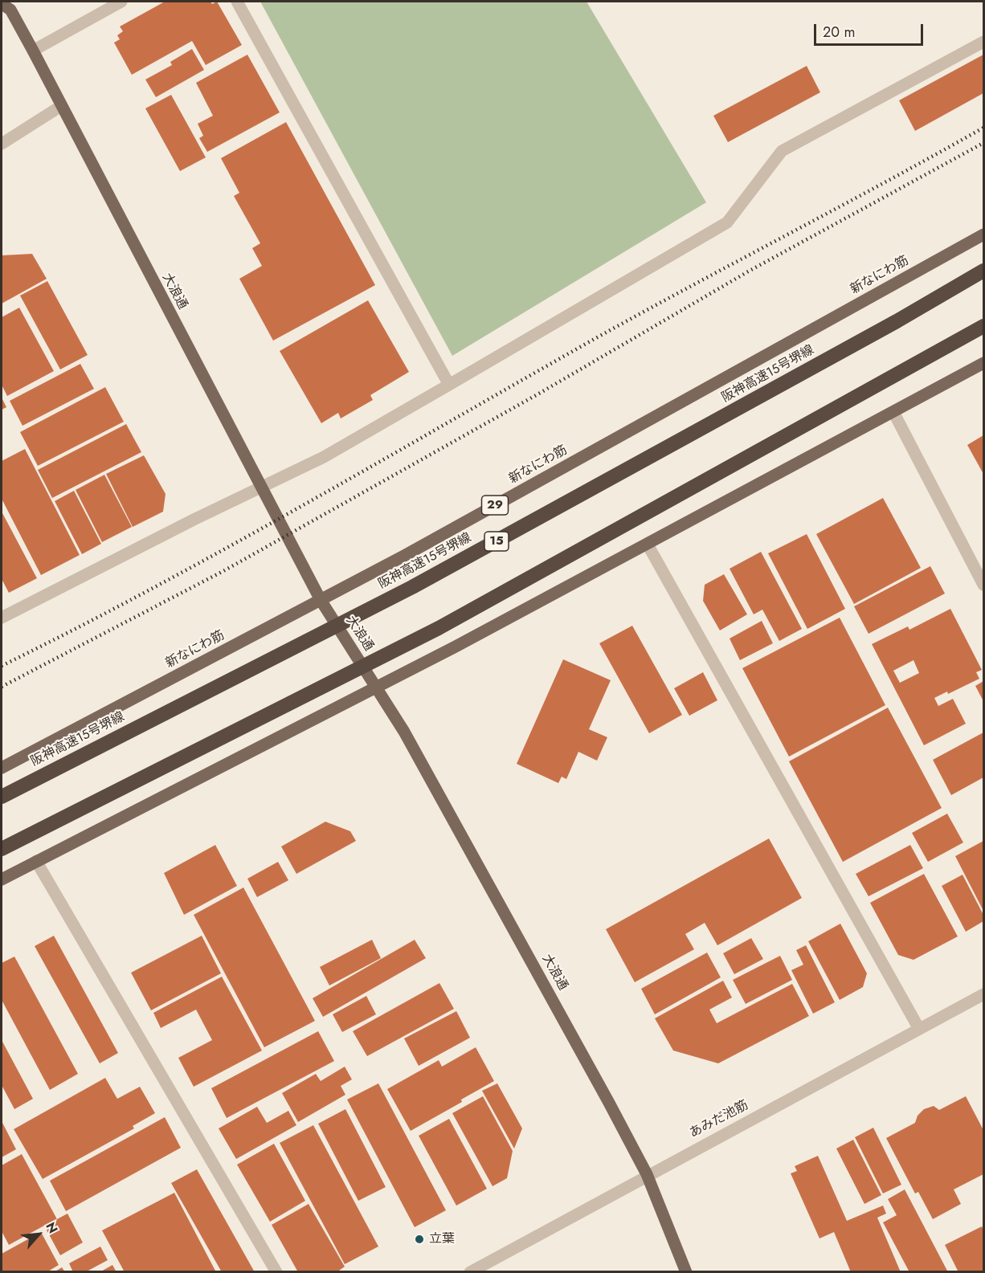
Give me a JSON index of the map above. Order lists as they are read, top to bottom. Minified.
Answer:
{"streets":{"highway":["阪神高速15号堺線","15"],"main road":["新なにわ筋","大浪通","29"],"street":["あみだ池筋"]},"crossings":[["新なにわ筋","大浪通"],["大浪通","あみだ池筋"]],"places":["立葉"],"scale_bar":"20 m","north":"top right"}
